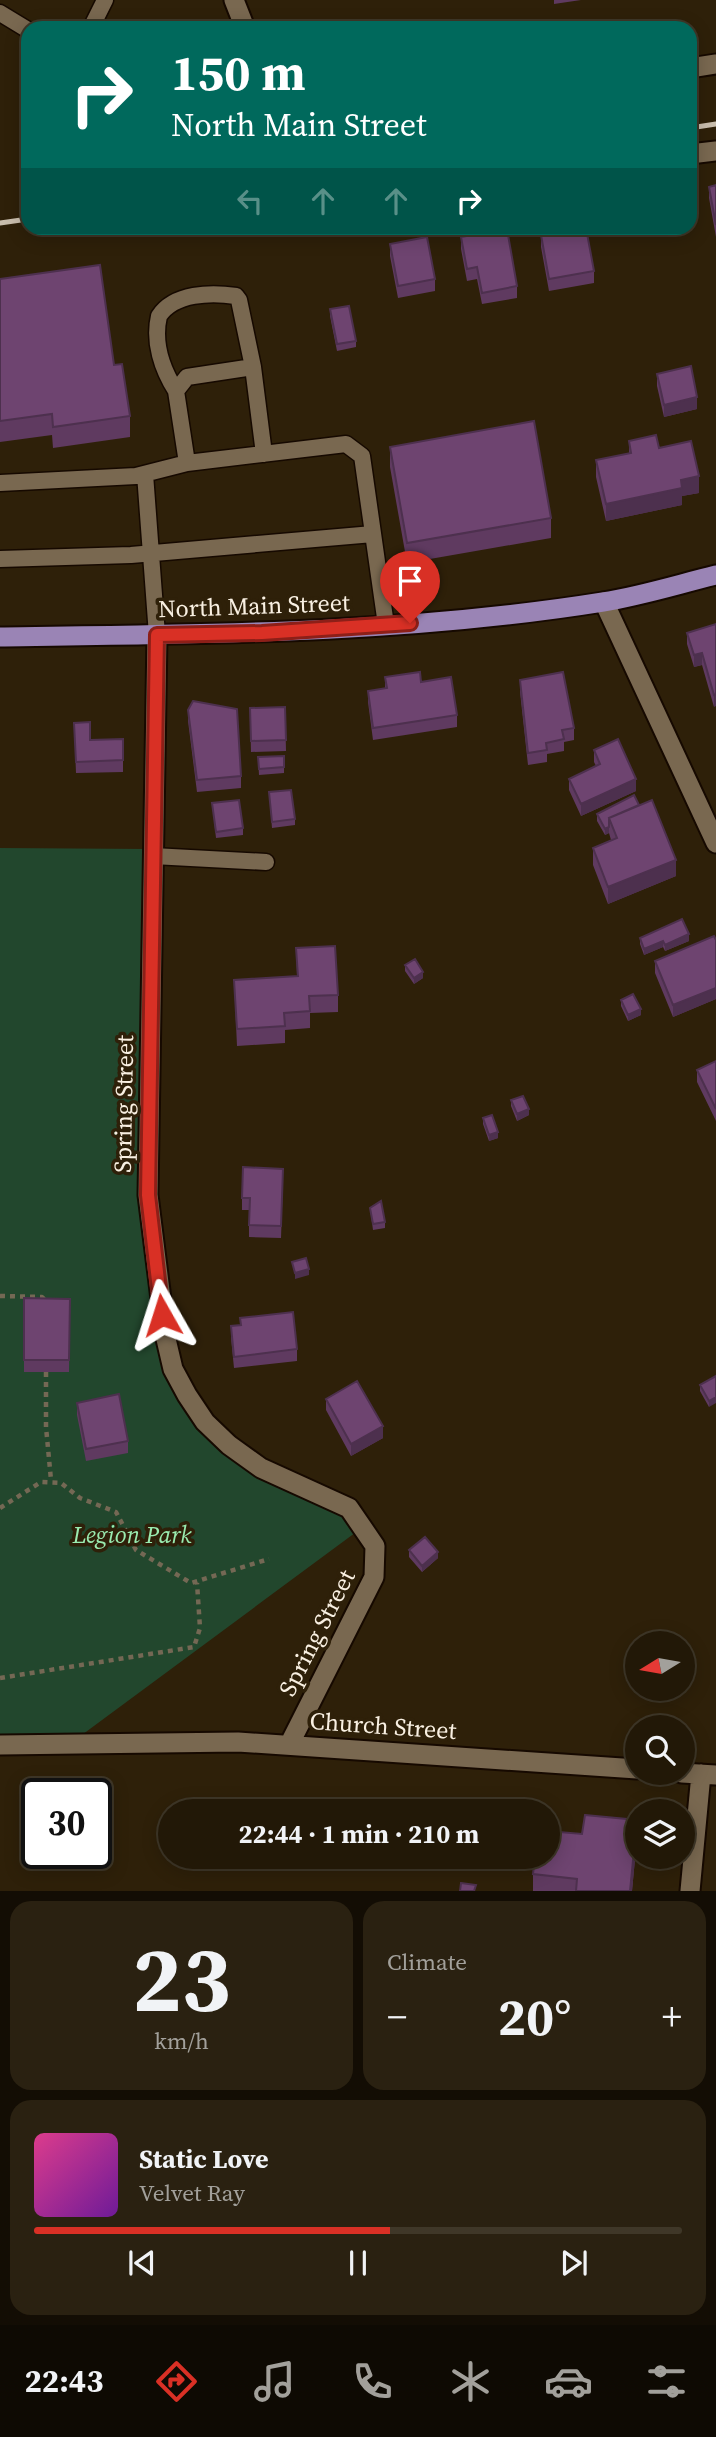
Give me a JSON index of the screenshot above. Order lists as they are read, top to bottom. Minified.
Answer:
{"streets":{"main road":["North Main Street"],"street":["Spring Street","Church Street"]},"crossings":[["North Main Street","Spring Street"],["Spring Street","Church Street"]],"parks":["Legion Park"],"north":"left","page":{"turn":["150 m","North Main Street"],"limit":"30","trip":"22:44 · 1 min · 210 m","tile":[["23","km/h"],"Climate"],"heat":["−","20°","+"],"song":["Static Love","Velvet Ray"],"tabs":"22:43"}}
